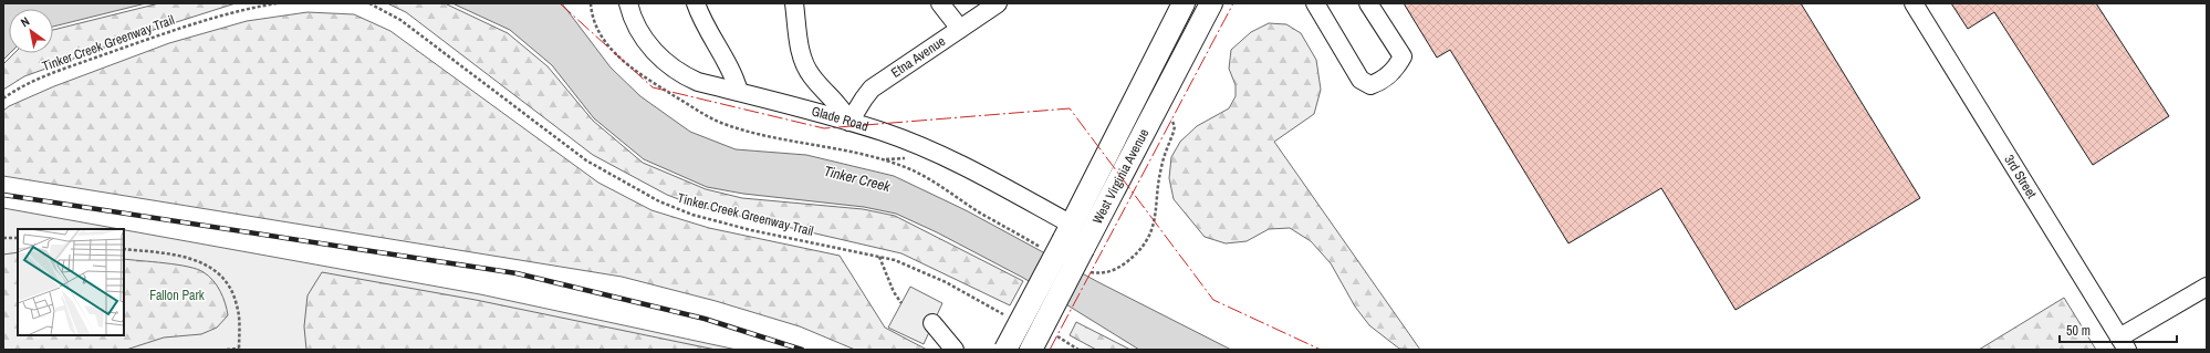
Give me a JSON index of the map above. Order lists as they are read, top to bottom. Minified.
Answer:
{"streets":{"main road":["West Virginia Avenue"],"street":["Etna Avenue","Glade Road","3rd Street"],"path":["Tinker Creek Greenway Trail"]},"crossings":[["Etna Avenue","Glade Road"],["Glade Road","West Virginia Avenue"]],"water":["Tinker Creek"],"parks":["Fallon Park"],"scale_bar":"50 m","north":"top left"}
